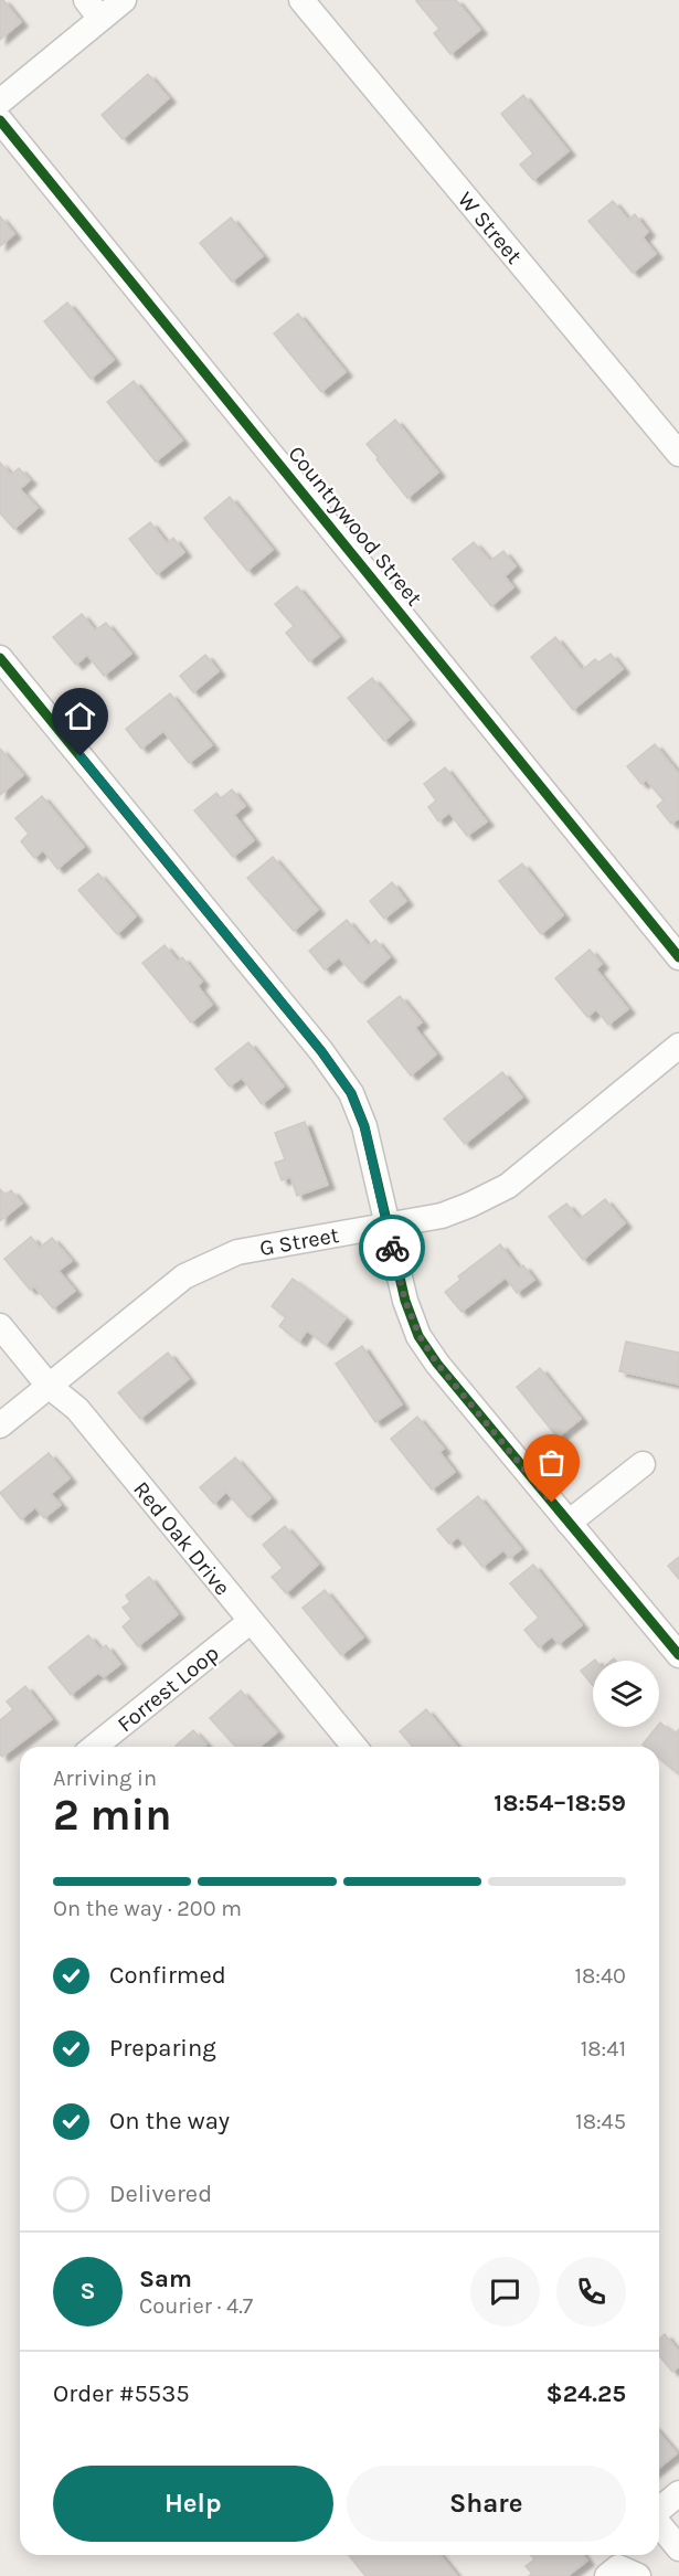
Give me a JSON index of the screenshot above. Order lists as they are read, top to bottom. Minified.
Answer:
{"streets":{"street":["W Street","Countrywood Street","G Street","Red Oak Drive","Forrest Loop"]},"crossings":[["G Street","Red Oak Drive"],["Red Oak Drive","Forrest Loop"]],"page":{"heading":["2 min","Arriving in","18:54–18:59"],"panel":["Sam","Courier · 4.7","Order #5535","$24.25"],"bar":"On the way · 200 m","list":[["Confirmed","18:40"],["Preparing","18:41"],["On the way","18:45"],"Delivered"],"round":"S","buttons":["Help","Share"]}}
